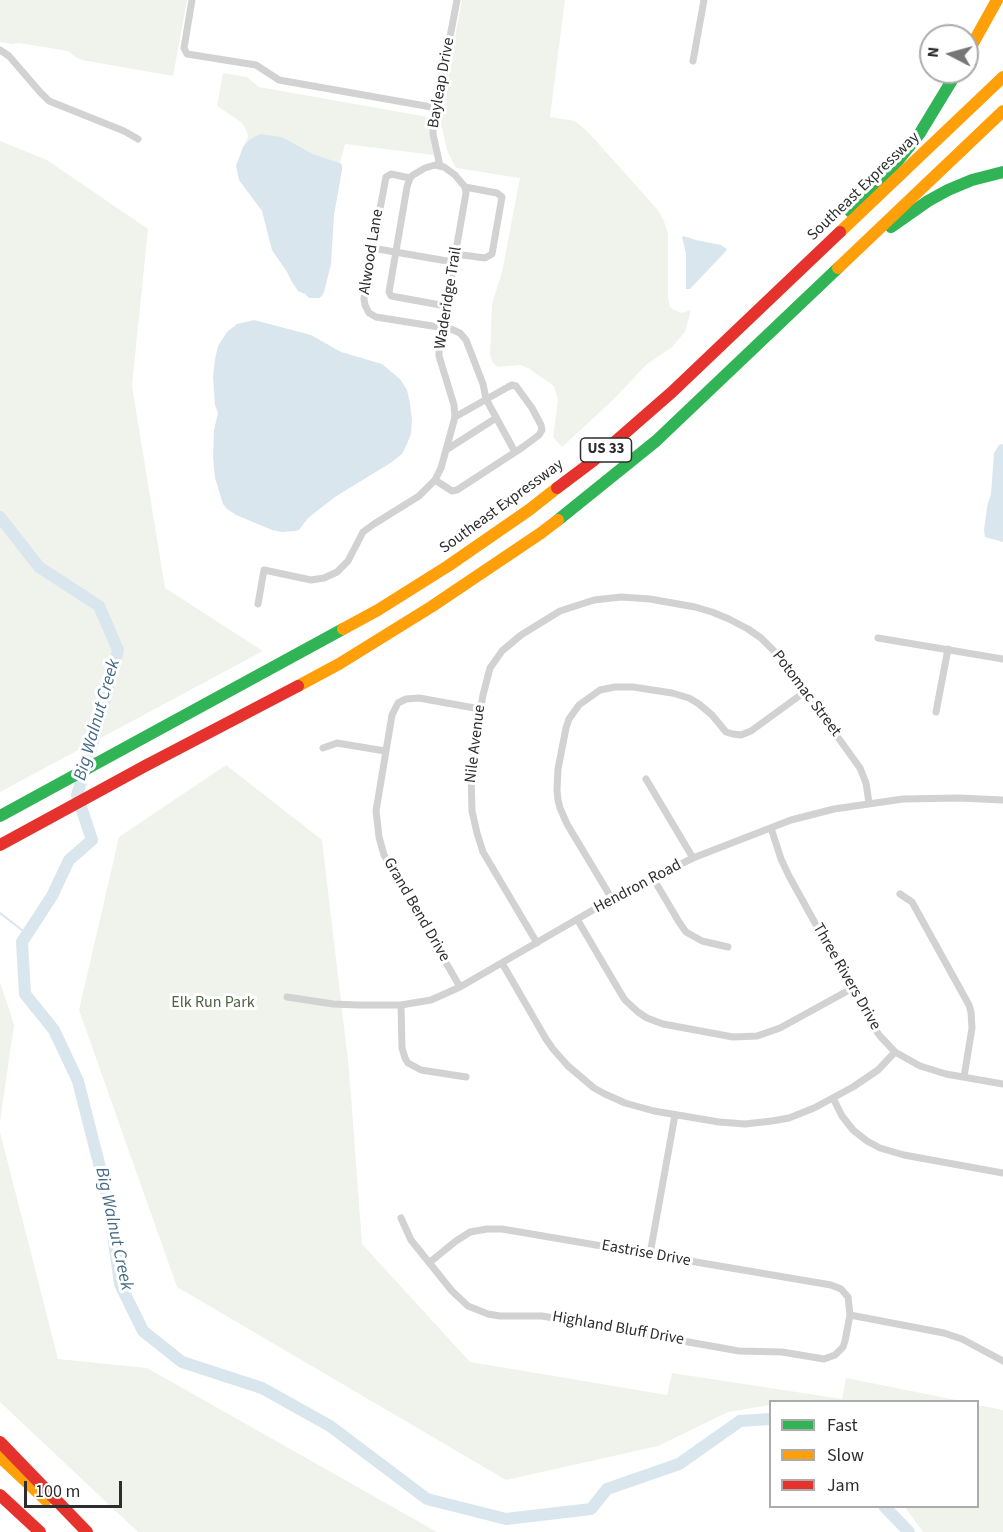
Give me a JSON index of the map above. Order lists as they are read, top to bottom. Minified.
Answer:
{"streets":{"highway":["Southeast Expressway","US 33"],"street":["Bayleap Drive","Alwood Lane","Waderidge Trail","Potomac Street","Nile Avenue","Hendron Road","Grand Bend Drive","Three Rivers Drive","Eastrise Drive","Highland Bluff Drive"]},"crossings":[["Alwood Lane","Waderidge Trail"],["Potomac Street","Nile Avenue"],["Potomac Street","Hendron Road"],["Nile Avenue","Hendron Road"],["Nile Avenue","Grand Bend Drive"],["Hendron Road","Grand Bend Drive"],["Hendron Road","Three Rivers Drive"],["Eastrise Drive","Highland Bluff Drive"]],"water":["Big Walnut Creek"],"parks":["Elk Run Park"],"legend":["Fast","Slow","Jam"],"scale_bar":"100 m","north":"left"}
